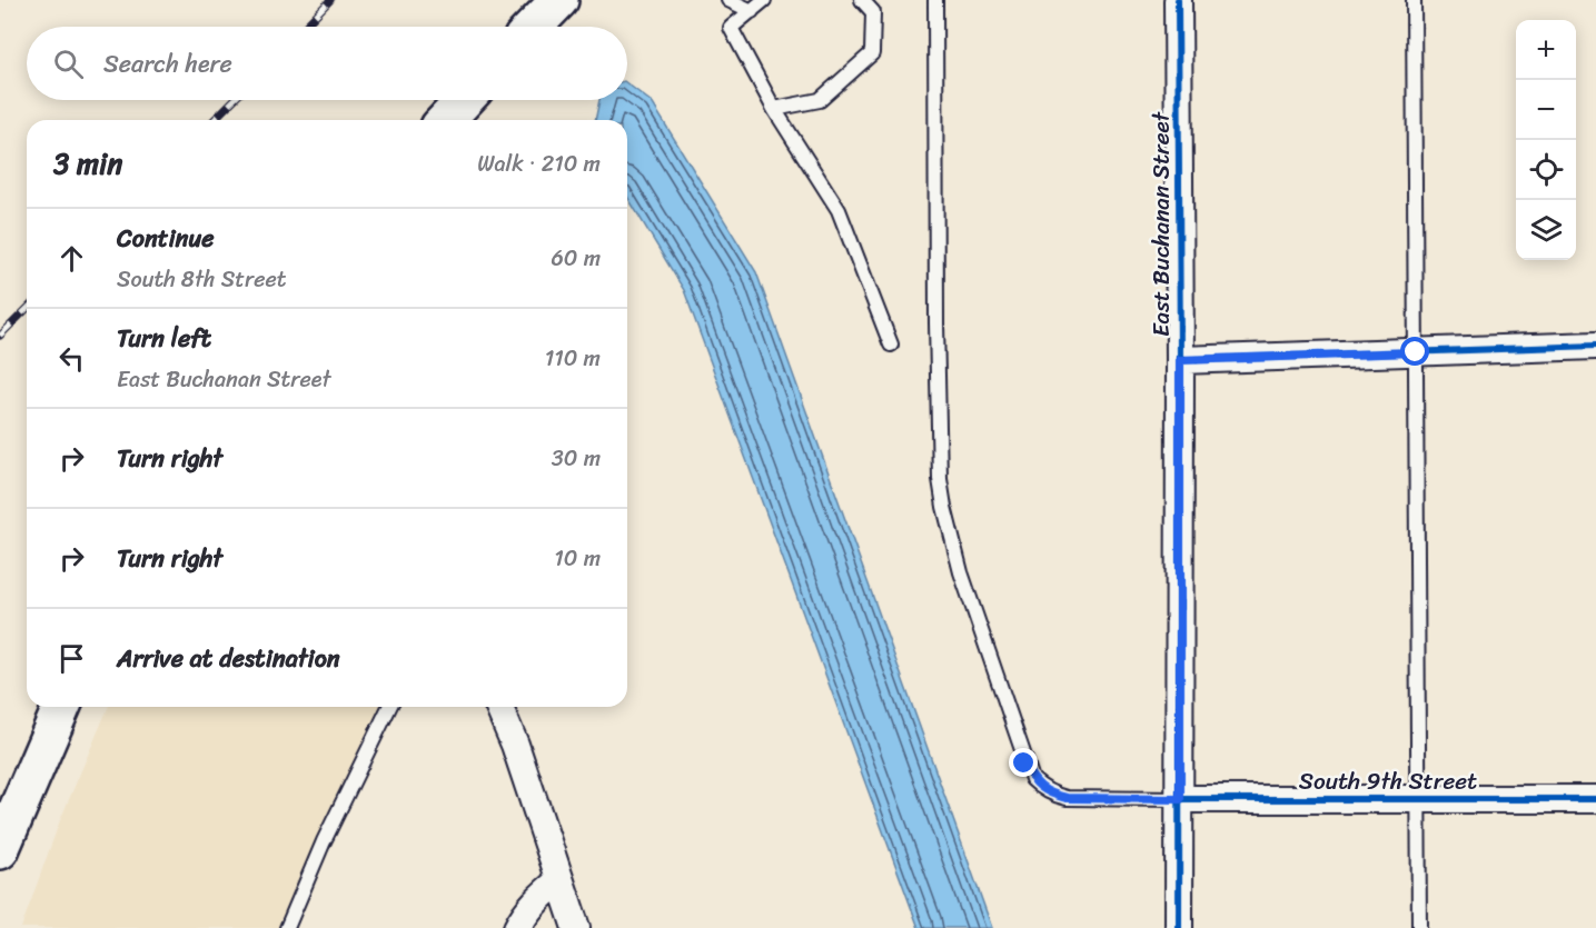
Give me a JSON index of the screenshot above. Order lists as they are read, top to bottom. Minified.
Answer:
{"streets":{"street":["East Buchanan Street","South 9th Street"]},"crossings":[["East Buchanan Street","South 9th Street"]],"page":{"map_buttons":["+","−"],"search":"Search here","heading":["3 min","Walk · 210 m"],"list":[["Continue","South 8th Street","60 m"],["Turn left","East Buchanan Street","110 m"],["Turn right","30 m"],["Turn right","10 m"],"Arrive at destination"]}}
